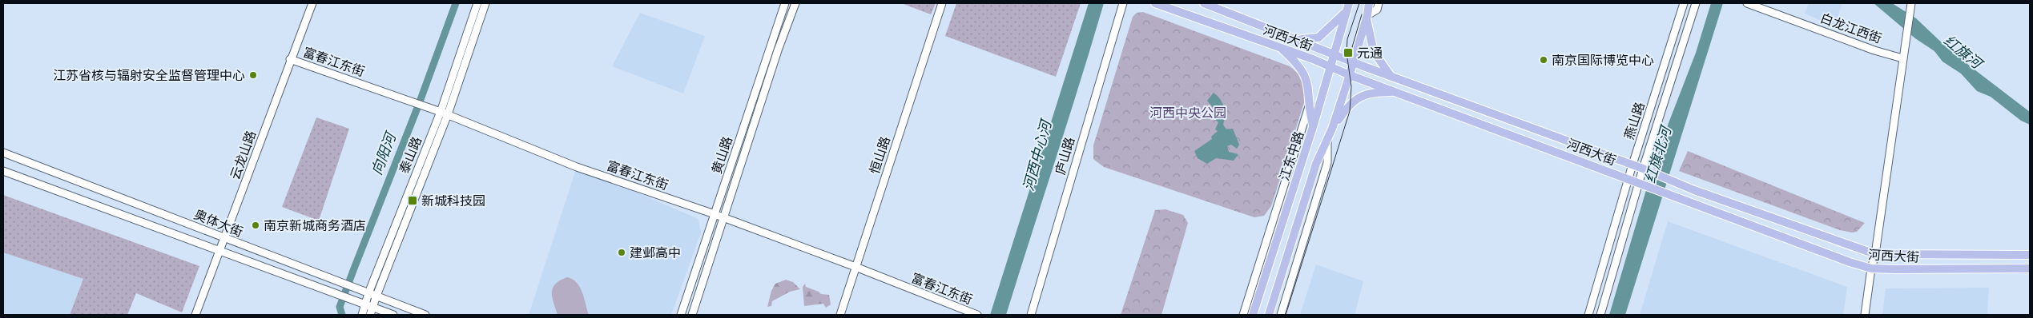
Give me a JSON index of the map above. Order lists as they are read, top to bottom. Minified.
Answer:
{"streets":{"main road":["河西大街","江东中路"],"street":["白龙江西街","富春江东街","燕山路","云龙山路","泰山路","黄山路","恒山路","庐山路","奥体大街"]},"crossings":[["河西大街","燕山路"],["河西大街","江东中路"],["富春江东街","云龙山路"],["富春江东街","泰山路"],["富春江东街","黄山路"],["富春江东街","恒山路"],["云龙山路","奥体大街"],["泰山路","奥体大街"]],"water":["红旗河","向阳河","红旗北河","河西中心河"],"parks":["河西中央公园"],"places":{"transit":["元通","新城科技园"],"other":["南京国际博览中心","江苏省核与辐射安全监督管理中心","南京新城商务酒店","建邺高中"]}}
